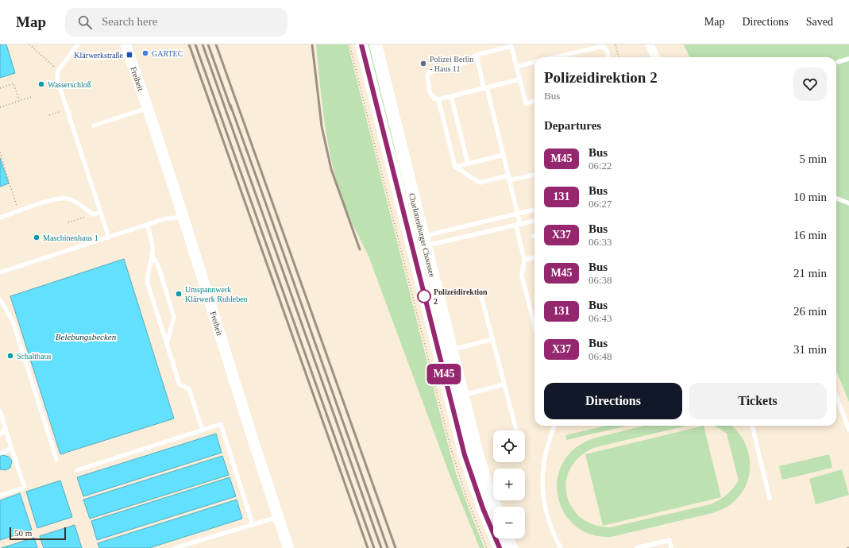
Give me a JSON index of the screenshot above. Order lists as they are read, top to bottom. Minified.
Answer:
{"streets":{"main road":["Charlottenburger Chaussee"],"street":["Freiheit"]},"water":["Belebungsbecken"],"places":{"other":["GARTEC","Polizei Berlin - Haus 11","Wasserschloß","Maschinenhaus 1","Umspannwerk Klärwerk Ruhleben","Polizeidirektion 2","Schalthaus"],"transit":["Klärwerkstraße"]},"lines":["bus line M45"],"scale_bar":"50 m","page":{"header":"Map","search":"Search here","nav":["Map","Directions","Saved"],"on_map":"M45","heading":[["Polizeidirektion 2","Bus"],"Departures"],"list":[{"mark":"M45","name":"Bus","note":"06:22","value":"5 min"},{"mark":"131","name":"Bus","note":"06:27","value":"10 min"},{"mark":"X37","name":"Bus","note":"06:33","value":"16 min"},{"mark":"M45","name":"Bus","note":"06:38","value":"21 min"},{"mark":"131","name":"Bus","note":"06:43","value":"26 min"},{"mark":"X37","name":"Bus","note":"06:48","value":"31 min"}],"buttons":["Directions","Tickets"],"map_buttons":["+","−"],"scale":"50 m"}}
